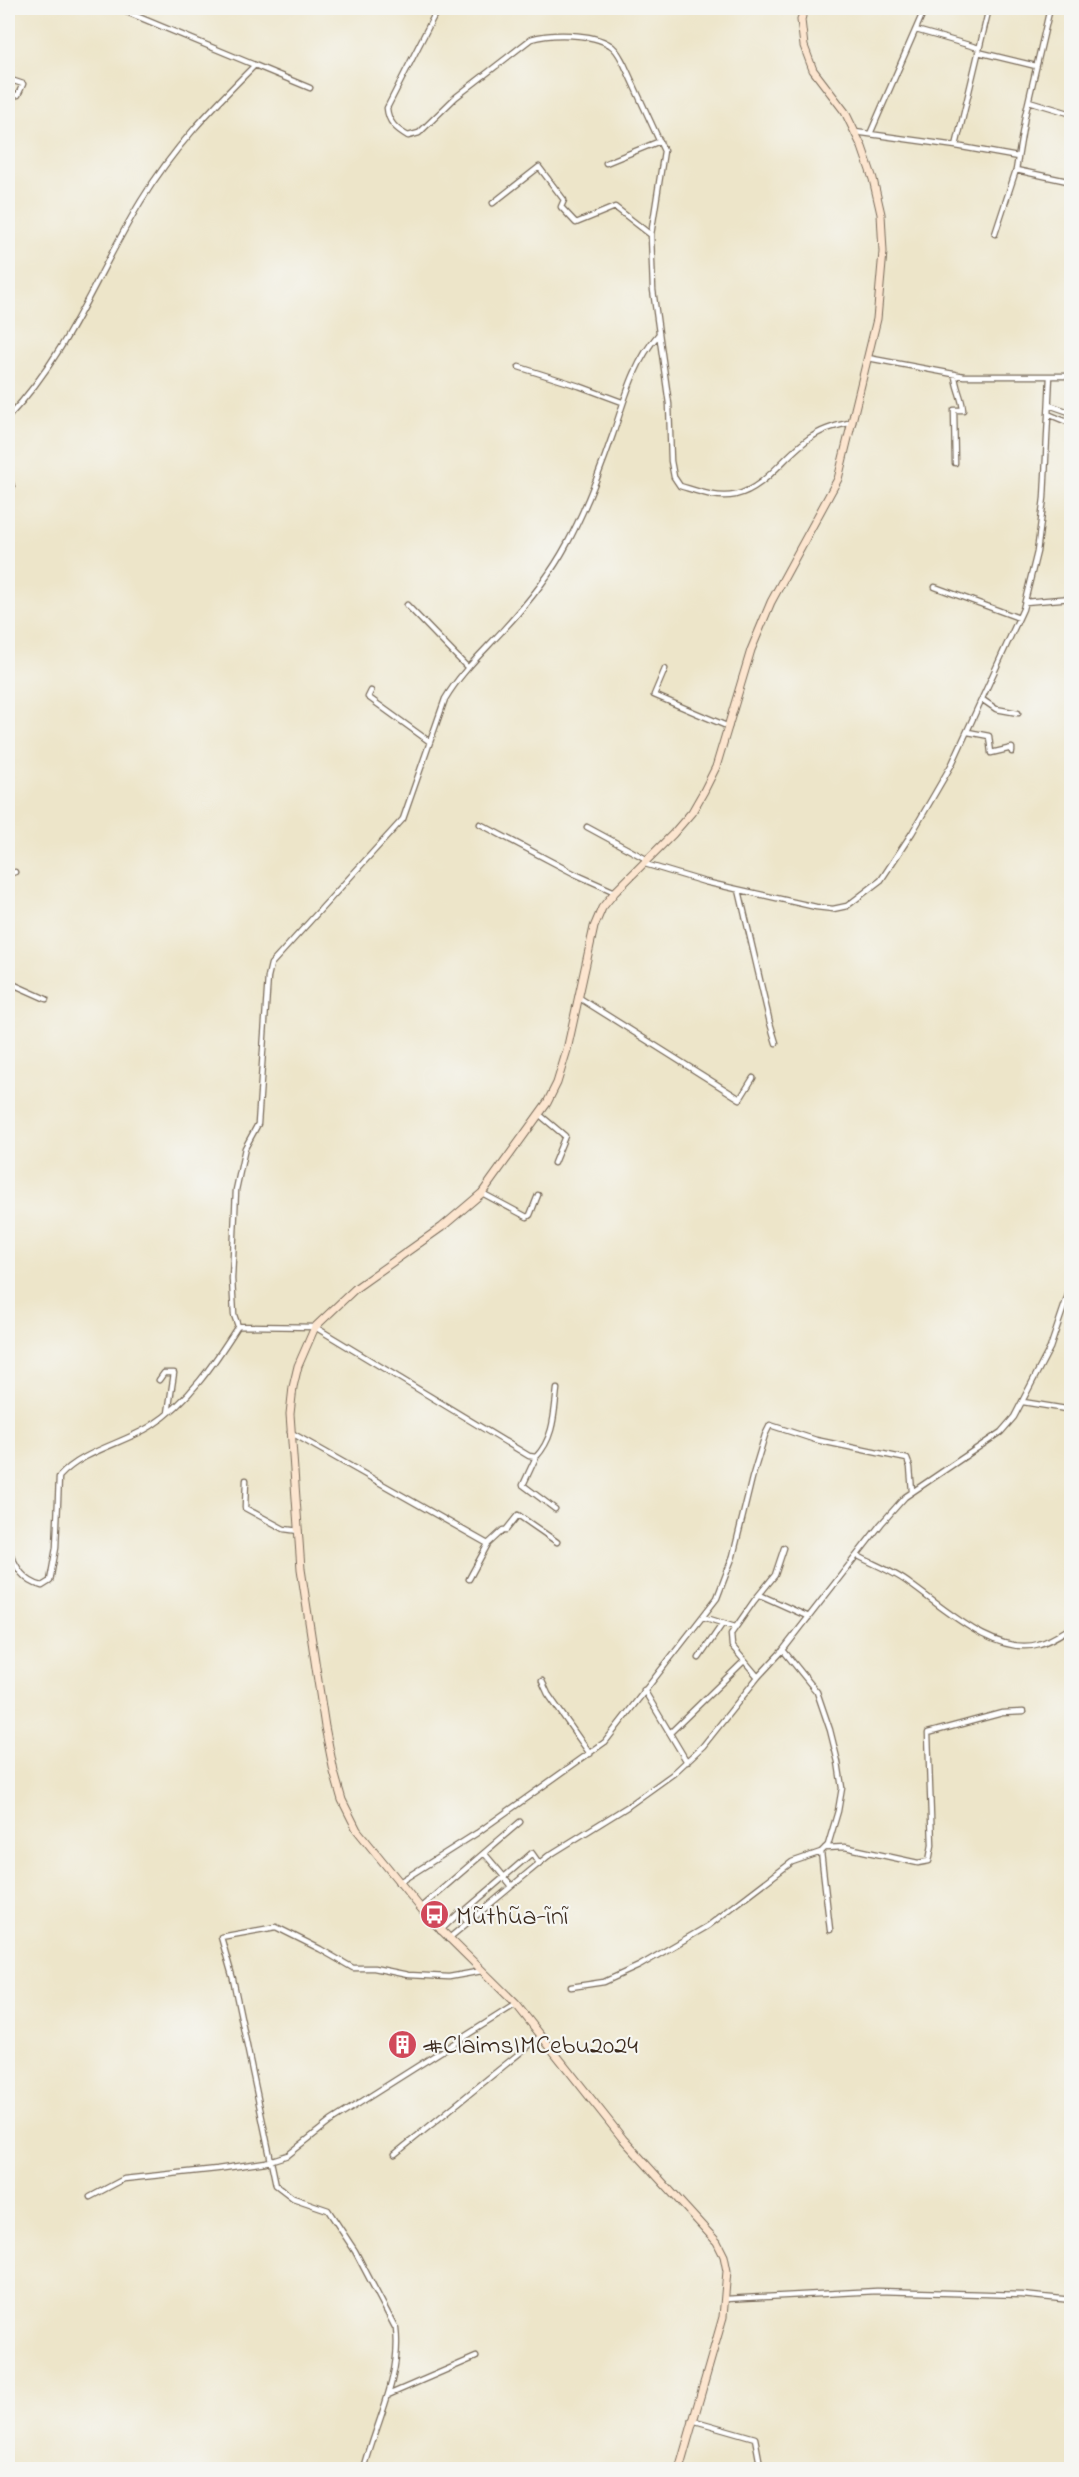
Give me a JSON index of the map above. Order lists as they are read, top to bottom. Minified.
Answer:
{"places":{"bus stop":["Mũthũa-ĩnĩ"],"building":["#ClaimsIMCebu2024"]}}
